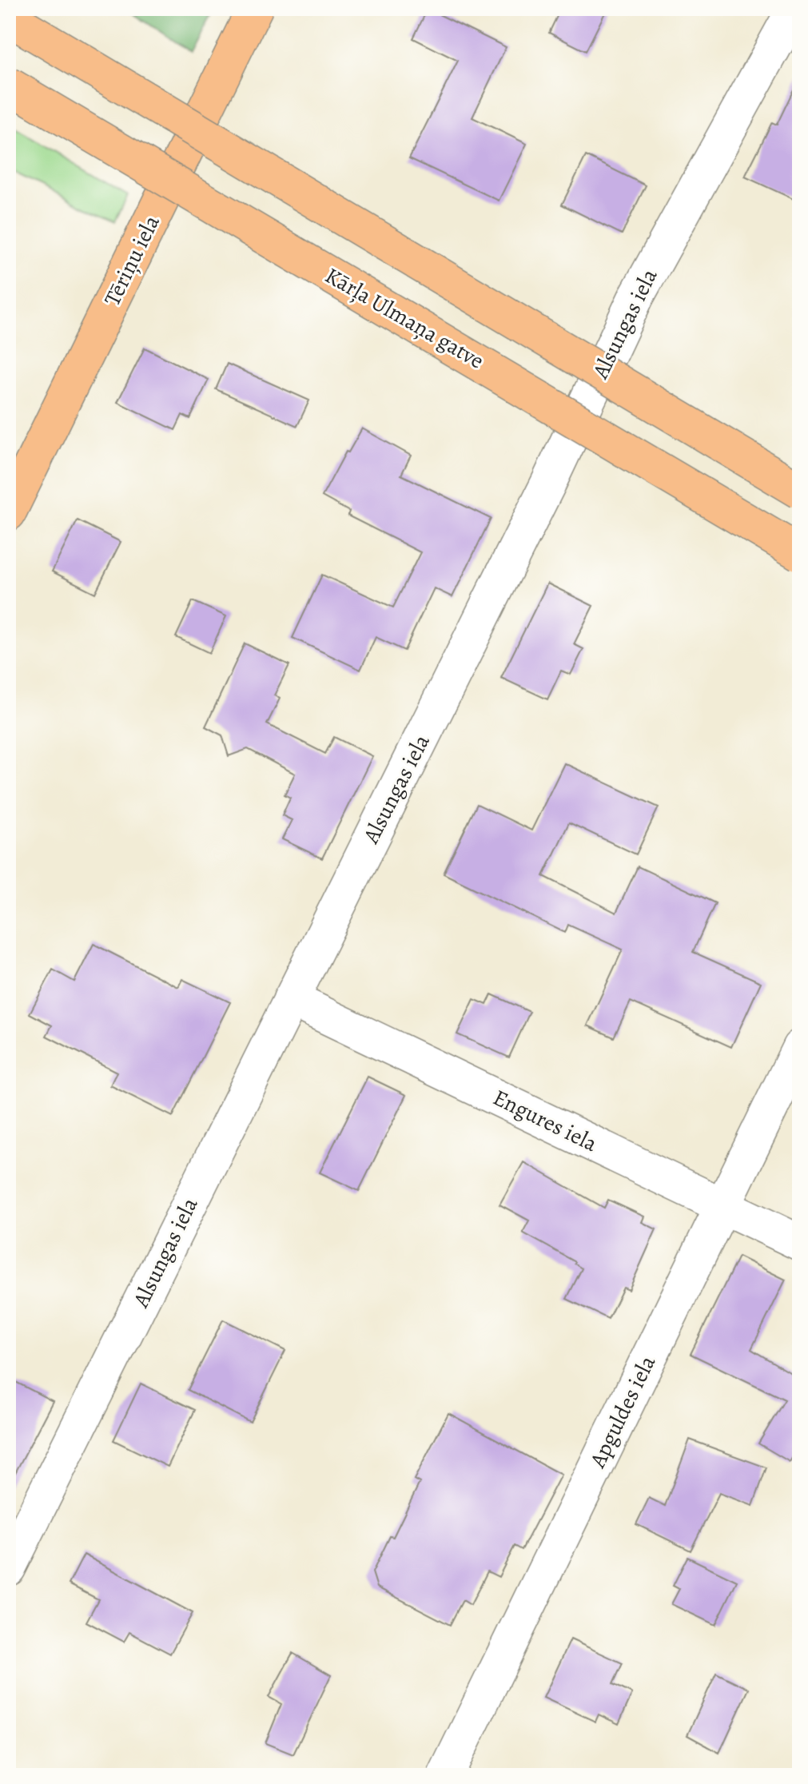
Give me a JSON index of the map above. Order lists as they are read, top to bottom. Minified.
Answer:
{"streets":{"main road":["Tēriņu iela","Kārļa Ulmaņa gatve"],"street":["Alsungas iela","Engures iela","Apguldes iela"]},"crossings":[["Alsungas iela","Engures iela"],["Engures iela","Apguldes iela"]]}
